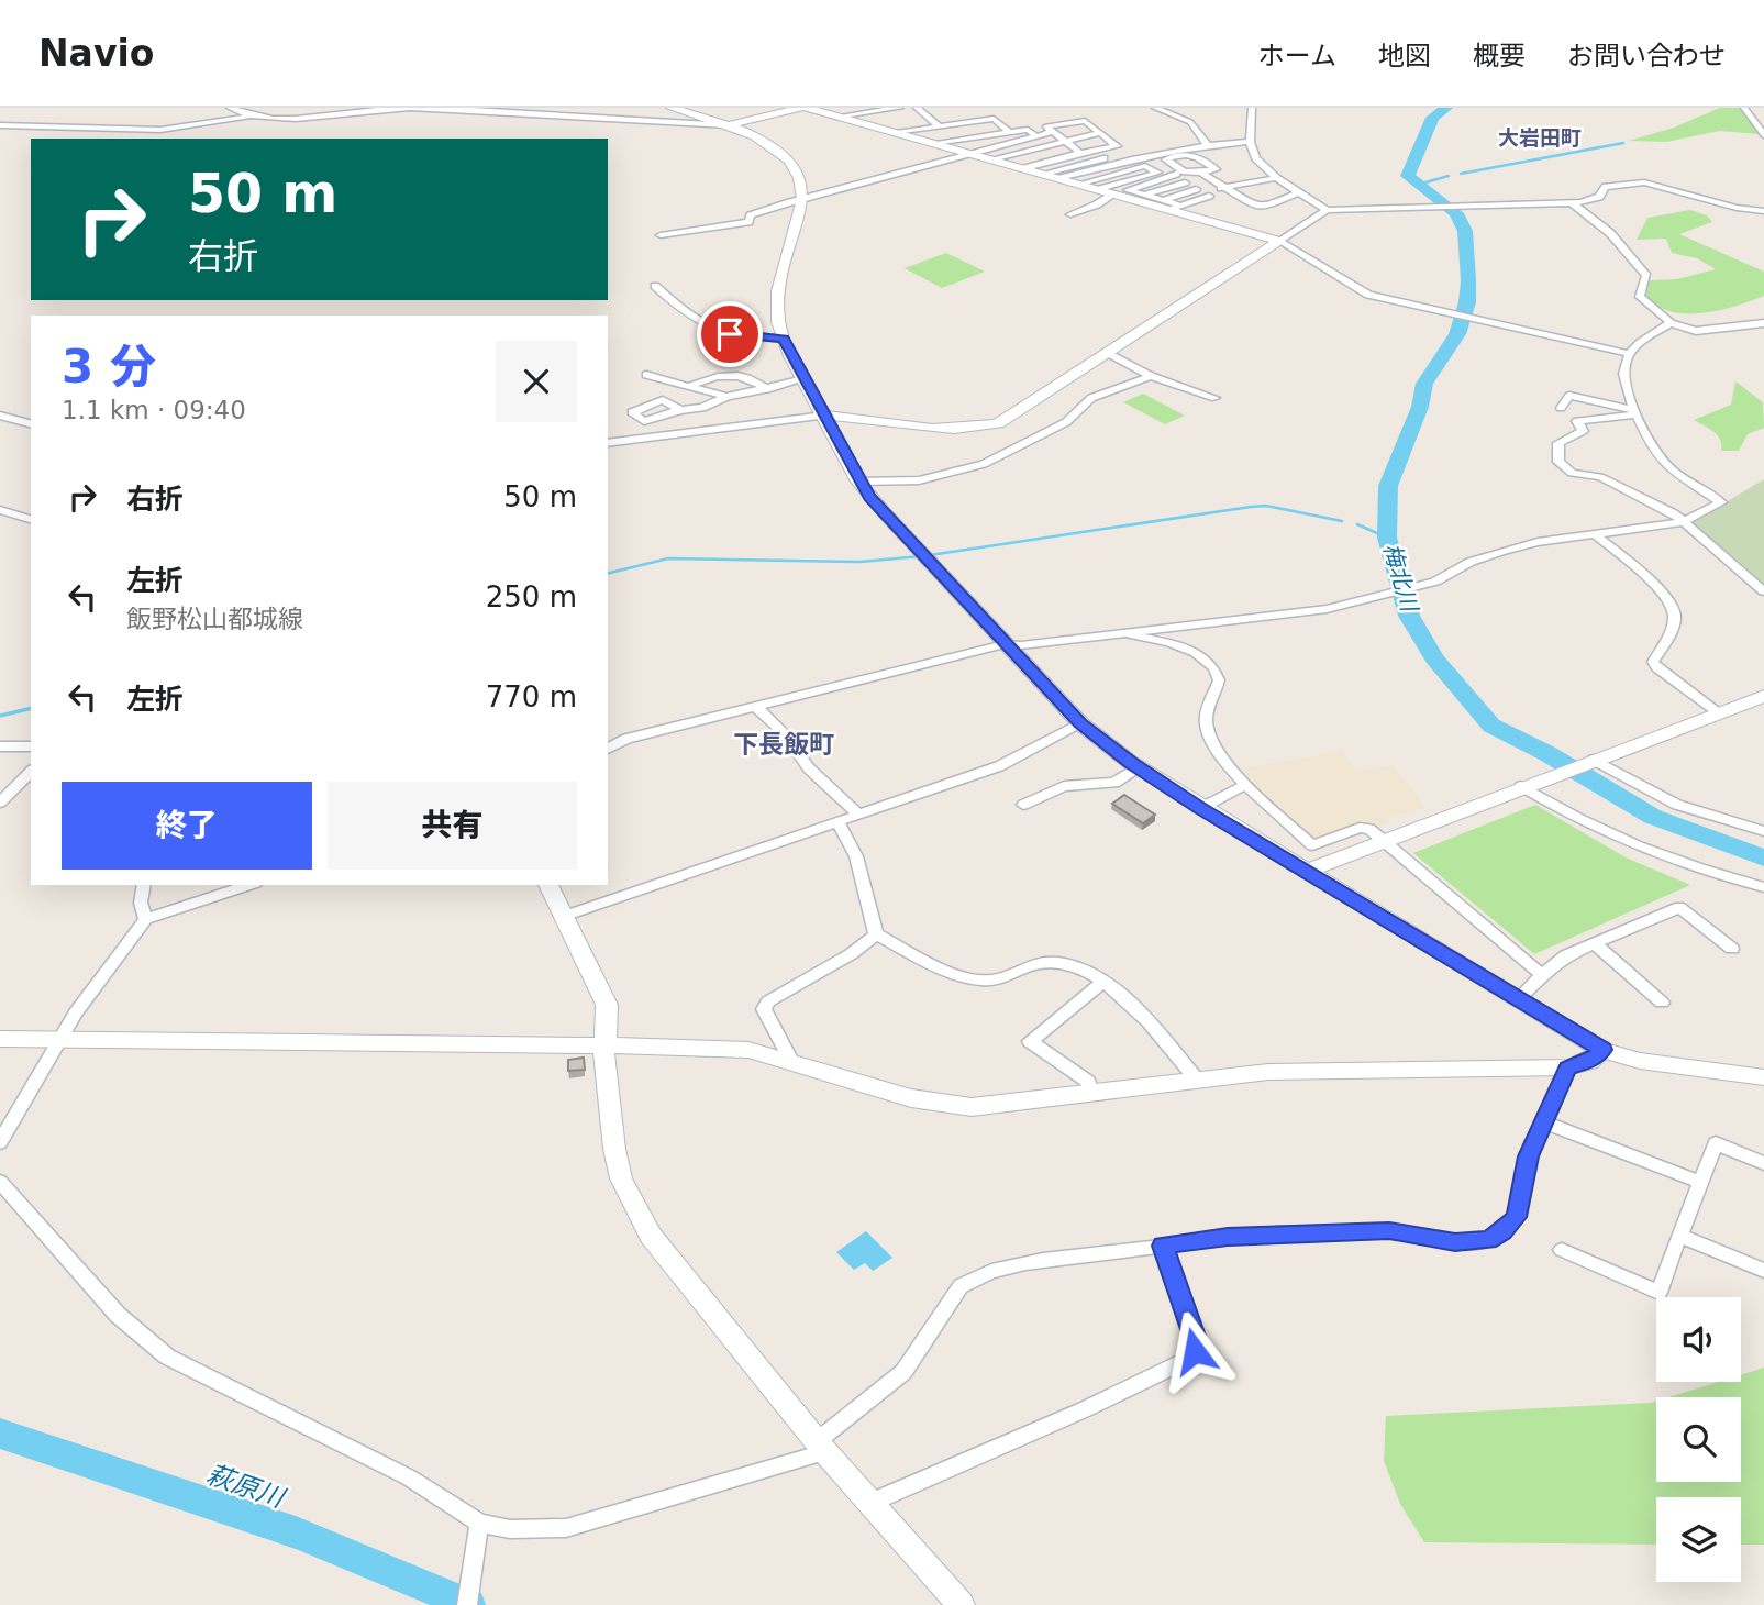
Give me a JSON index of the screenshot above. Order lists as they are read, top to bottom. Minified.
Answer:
{"districts":["大岩田町","下長飯町"],"water":["梅北川","萩原川"],"page":{"header":"Navio","nav":["ホーム","地図","概要","お問い合わせ"],"turn":["50 m","右折"],"heading":["3 分","1.1 km · 09:40"],"list":[{"name":"右折","value":"50 m"},{"name":"左折","note":"飯野松山都城線","value":"250 m"},{"name":"左折","value":"770 m"}],"buttons":["終了","共有"]}}
